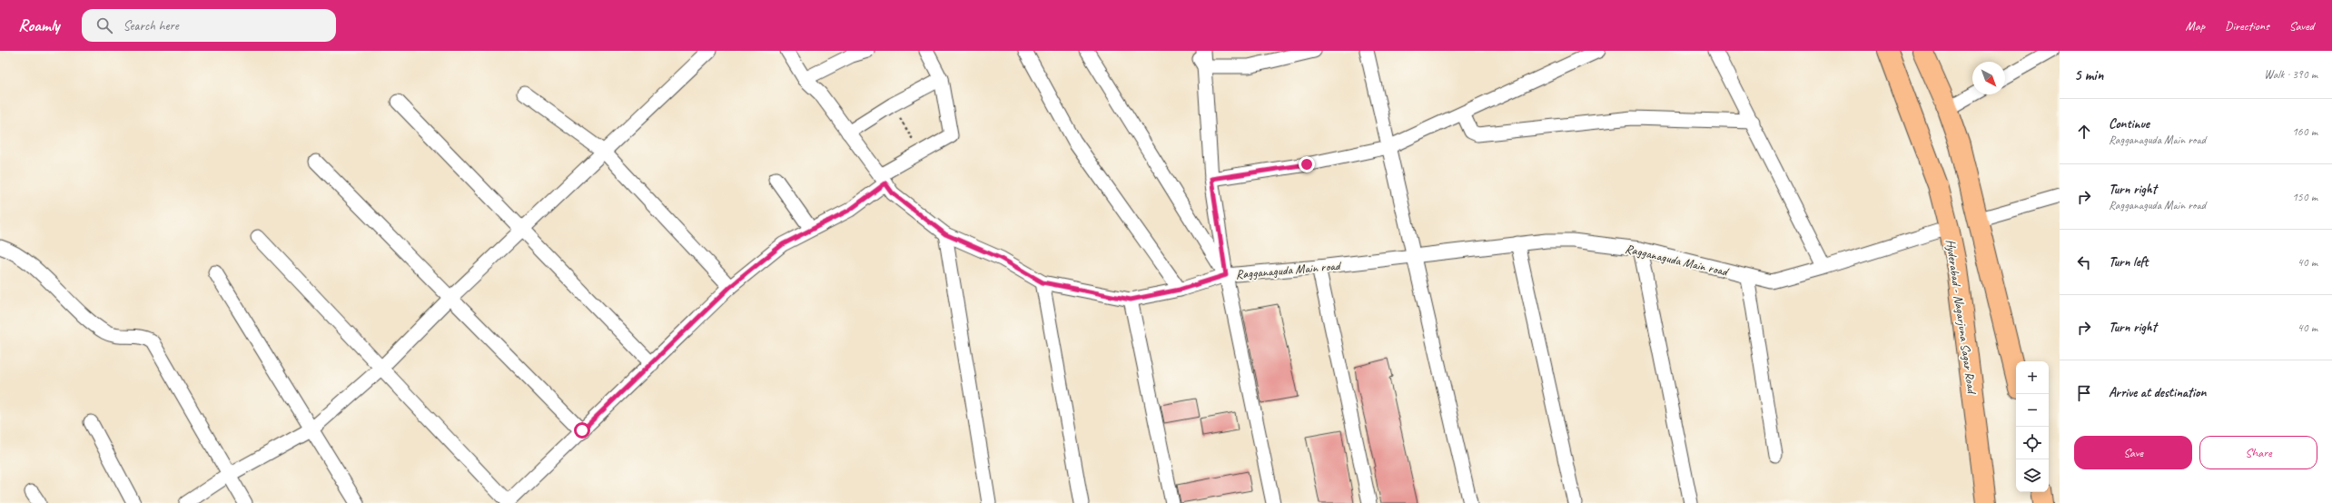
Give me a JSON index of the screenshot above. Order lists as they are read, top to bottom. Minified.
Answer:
{"streets":{"main road":["Hyderabad - Nagarjuna Sagar Road"],"street":["Ragganaguda Main road"]},"crossings":[["Ragganaguda Main road","Hyderabad - Nagarjuna Sagar Road"]],"north":"bottom right","page":{"header":"Roamly","search":"Search here","nav":["Map","Directions","Saved"],"heading":["5 min","Walk · 390 m"],"list":[["Continue","Ragganaguda Main road","160 m"],["Turn right","Ragganaguda Main road","150 m"],["Turn left","40 m"],["Turn right","40 m"],"Arrive at destination"],"map_buttons":["+","−"],"buttons":["Save","Share"]}}
